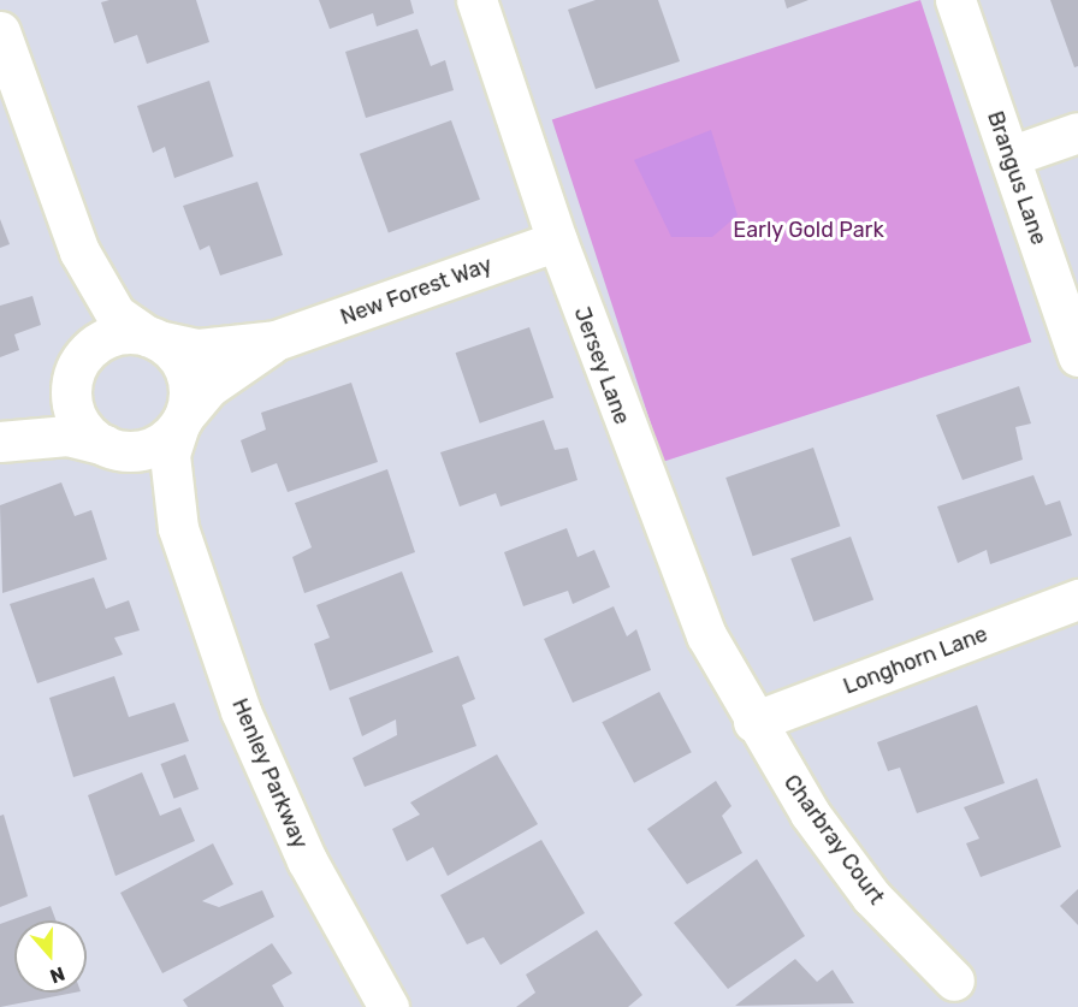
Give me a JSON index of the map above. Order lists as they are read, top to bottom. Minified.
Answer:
{"streets":{"street":["Brangus Lane","New Forest Way","Jersey Lane","Longhorn Lane","Henley Parkway","Charbray Court"]},"crossings":[["New Forest Way","Jersey Lane"],["Jersey Lane","Longhorn Lane"],["Jersey Lane","Charbray Court"],["Longhorn Lane","Charbray Court"]],"parks":["Early Gold Park"],"north":"bottom"}
